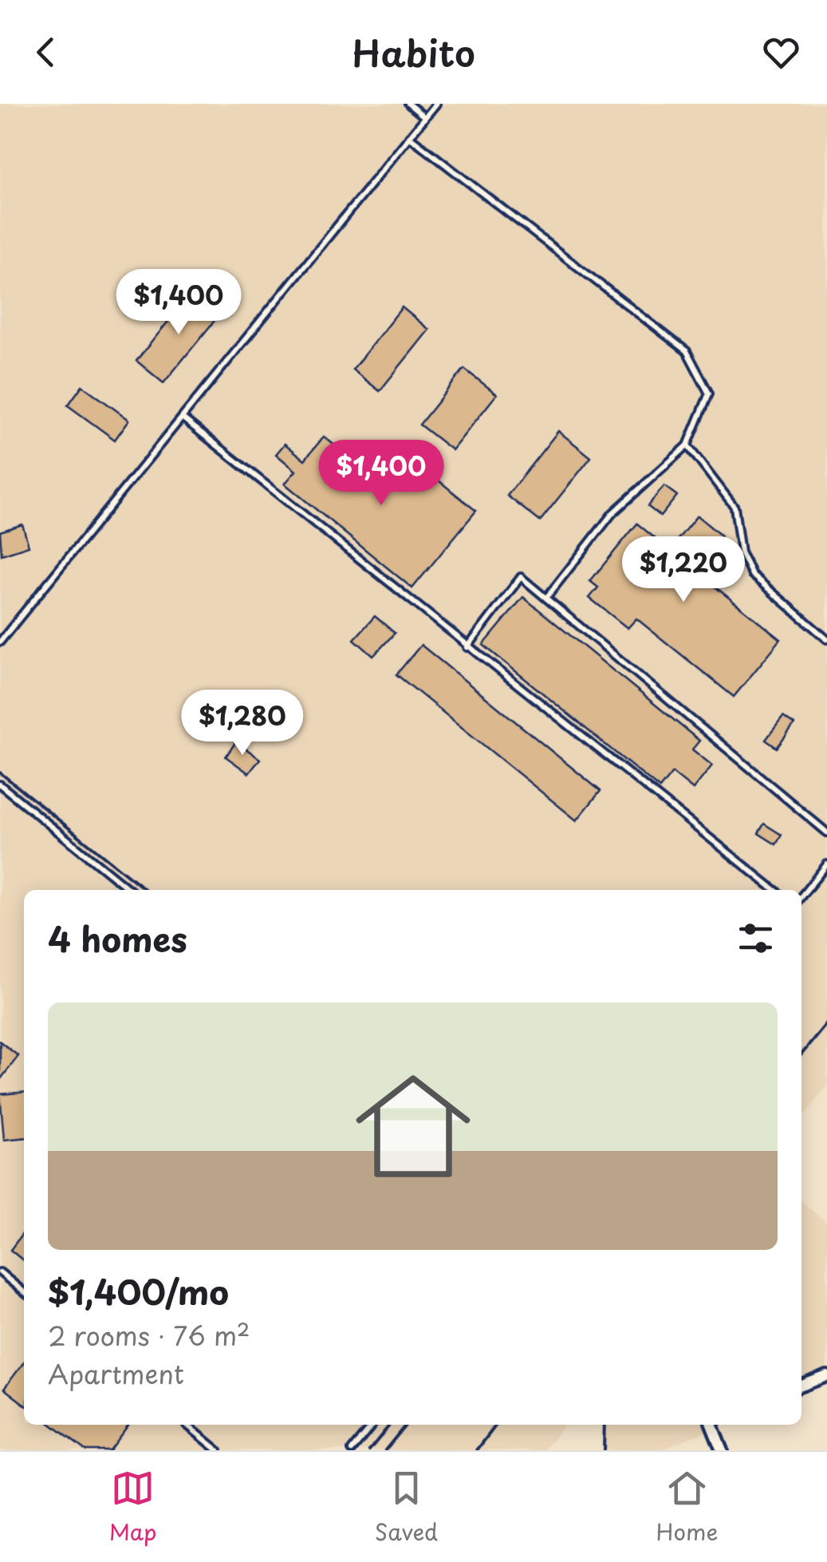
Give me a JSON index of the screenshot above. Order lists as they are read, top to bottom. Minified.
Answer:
{"page":{"header":"Habito","price":["$1,400","$1,400","$1,220","$1,280"],"heading":"4 homes","list":[{"name":"$1,400/mo","note":"2 rooms · 76 m² · Apartment"}],"tabs":["Map","Saved","Home"]}}
